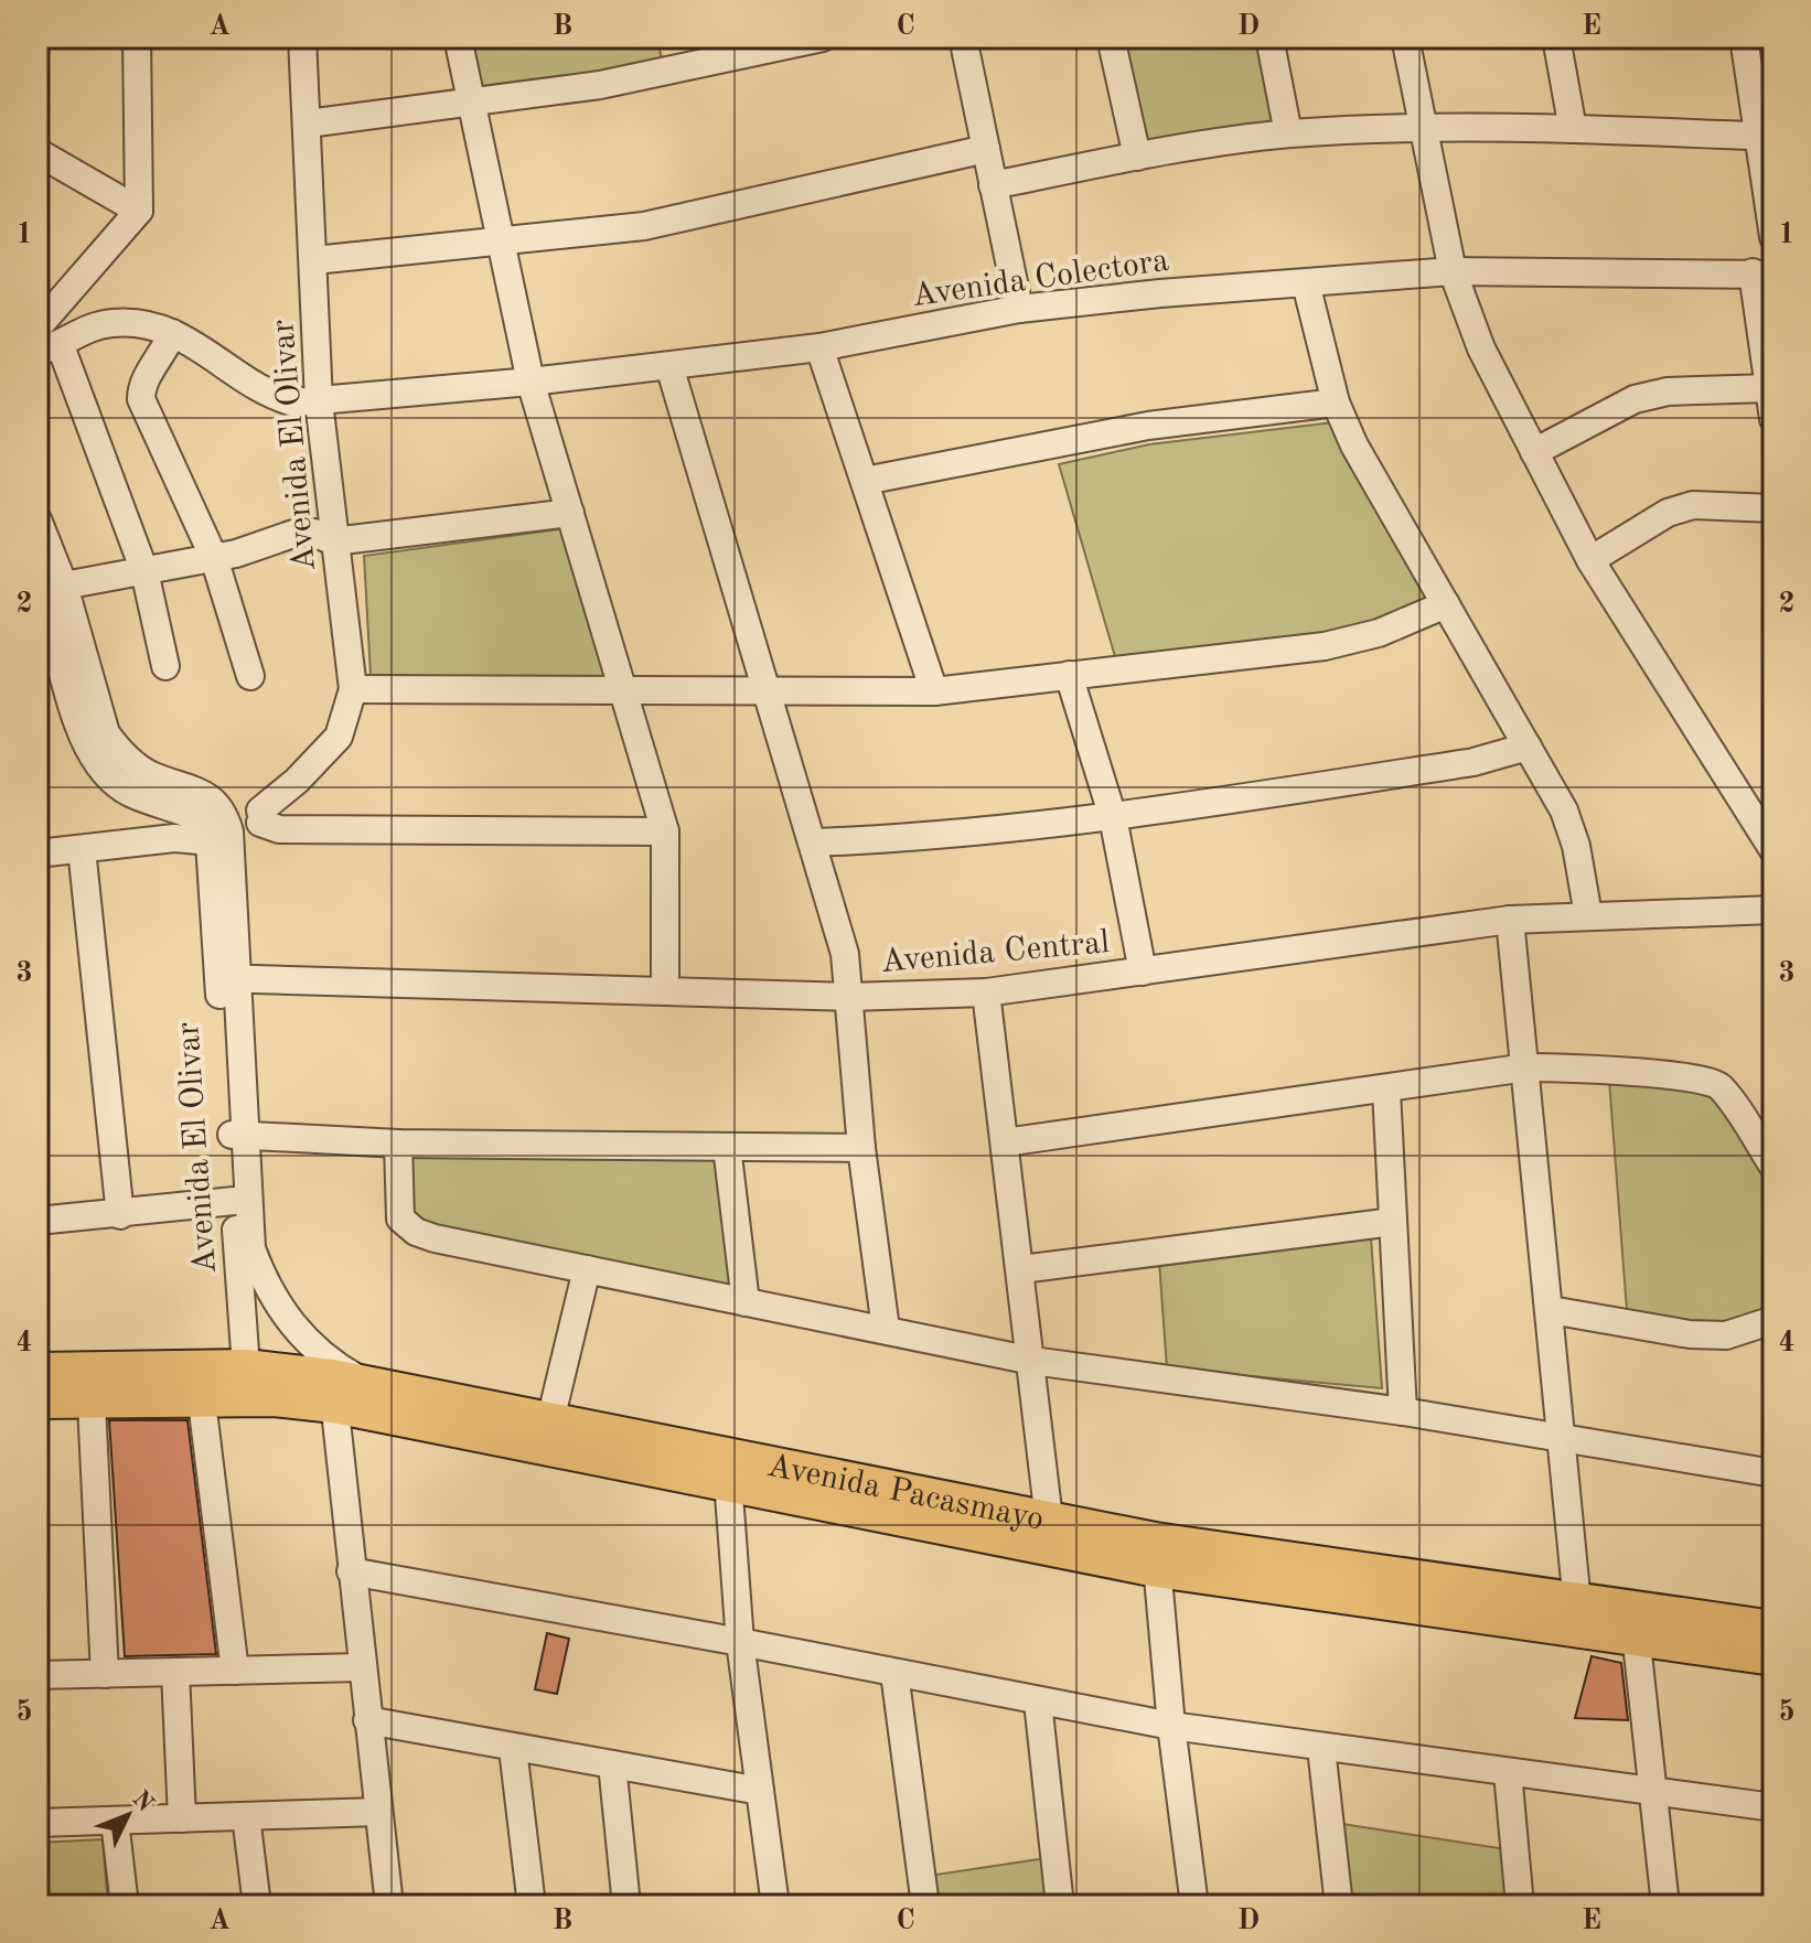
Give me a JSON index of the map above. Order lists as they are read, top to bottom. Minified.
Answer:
{"streets":{"main road":["Avenida Pacasmayo"],"street":["Avenida Colectora","Avenida El Olivar","Avenida Central"]},"crossings":[["Avenida Colectora","Avenida El Olivar"],["Avenida El Olivar","Avenida Central"],["Avenida El Olivar","Avenida Pacasmayo"]],"north":"top right","grid":{"columns":["A","B","C","D","E"],"rows":["1","2","3","4","5"]}}
